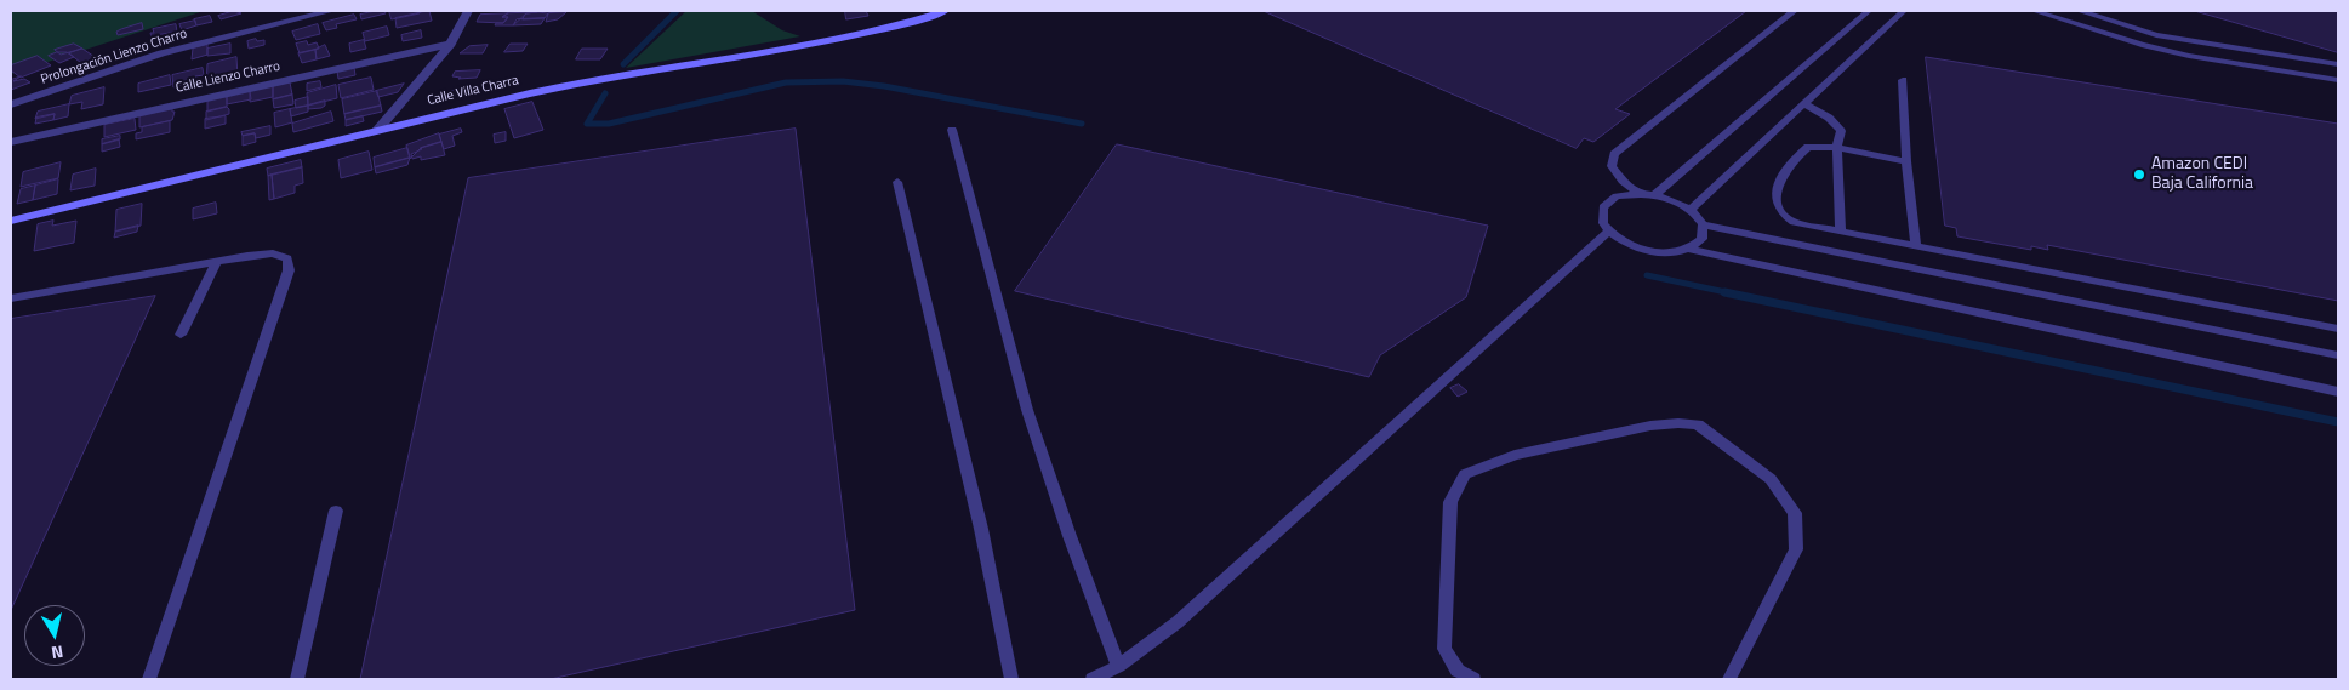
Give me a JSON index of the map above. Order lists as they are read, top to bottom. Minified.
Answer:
{"streets":{"street":["Prolongación Lienzo Charro","Calle Lienzo Charro","Calle Villa Charra"]},"places":["Amazon CEDI Baja California"],"north":"bottom"}
